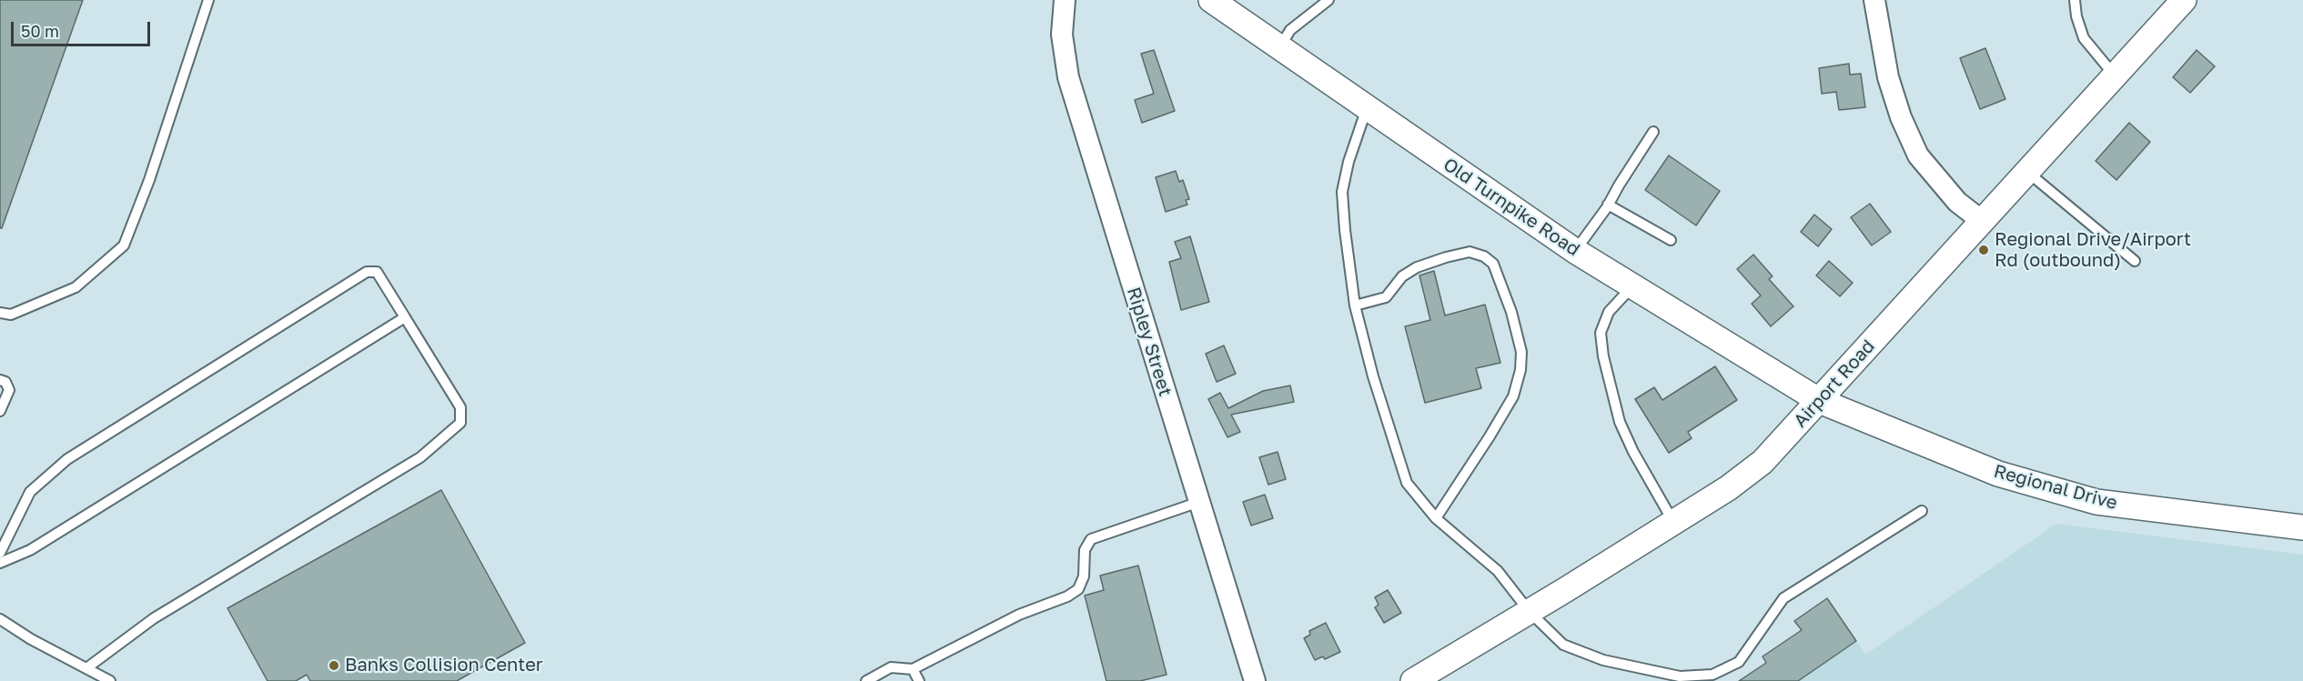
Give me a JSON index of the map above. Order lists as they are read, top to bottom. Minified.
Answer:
{"streets":{"street":["Old Turnpike Road","Ripley Street","Airport Road","Regional Drive"]},"crossings":[["Old Turnpike Road","Airport Road"],["Old Turnpike Road","Regional Drive"],["Airport Road","Regional Drive"]],"places":["Regional Drive/Airport Rd (outbound)","Banks Collision Center"],"scale_bar":"50 m"}
